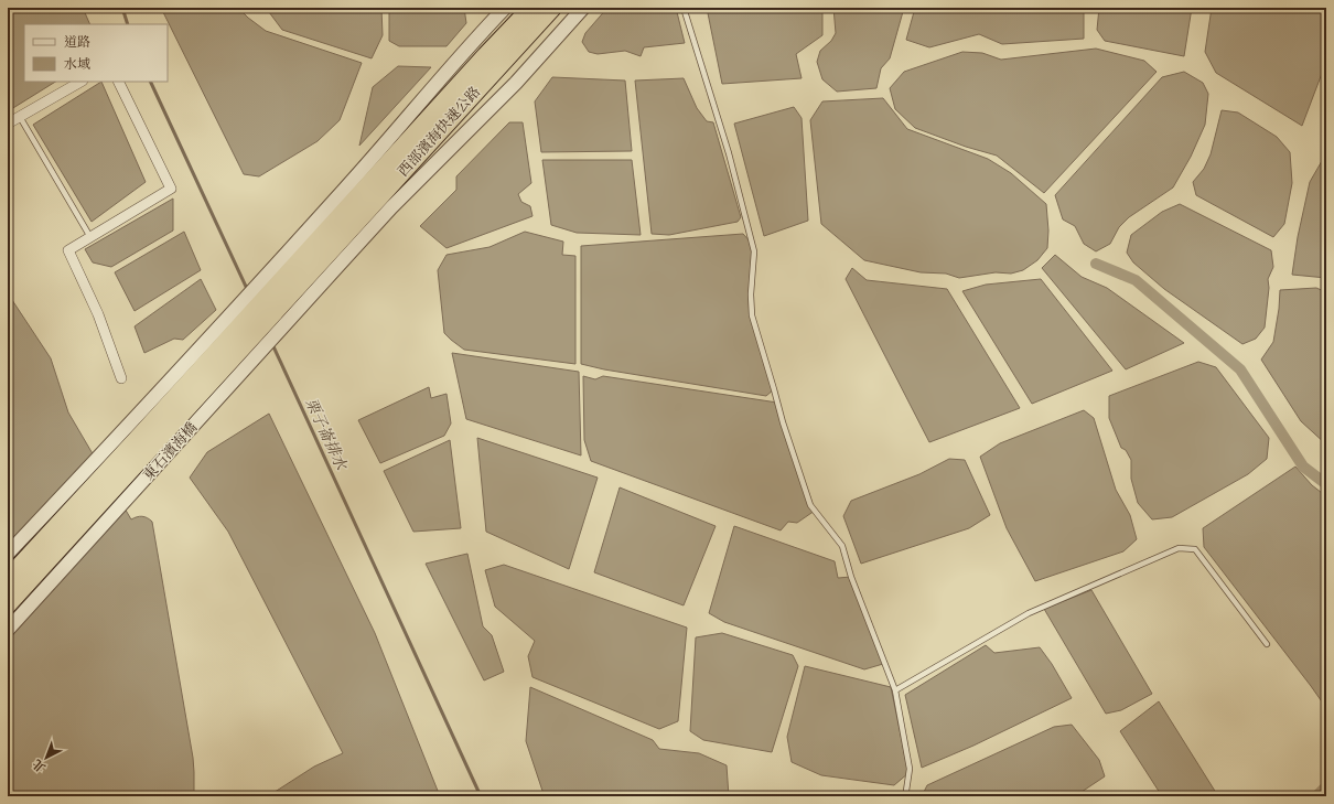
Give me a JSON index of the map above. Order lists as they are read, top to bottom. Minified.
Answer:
{"streets":{"highway":["西部濱海快速公路","東石濱海橋"]},"crossings":[["西部濱海快速公路","東石濱海橋"]],"water":["栗子崙排水"],"legend":["道路","水域"],"north":"bottom left"}
